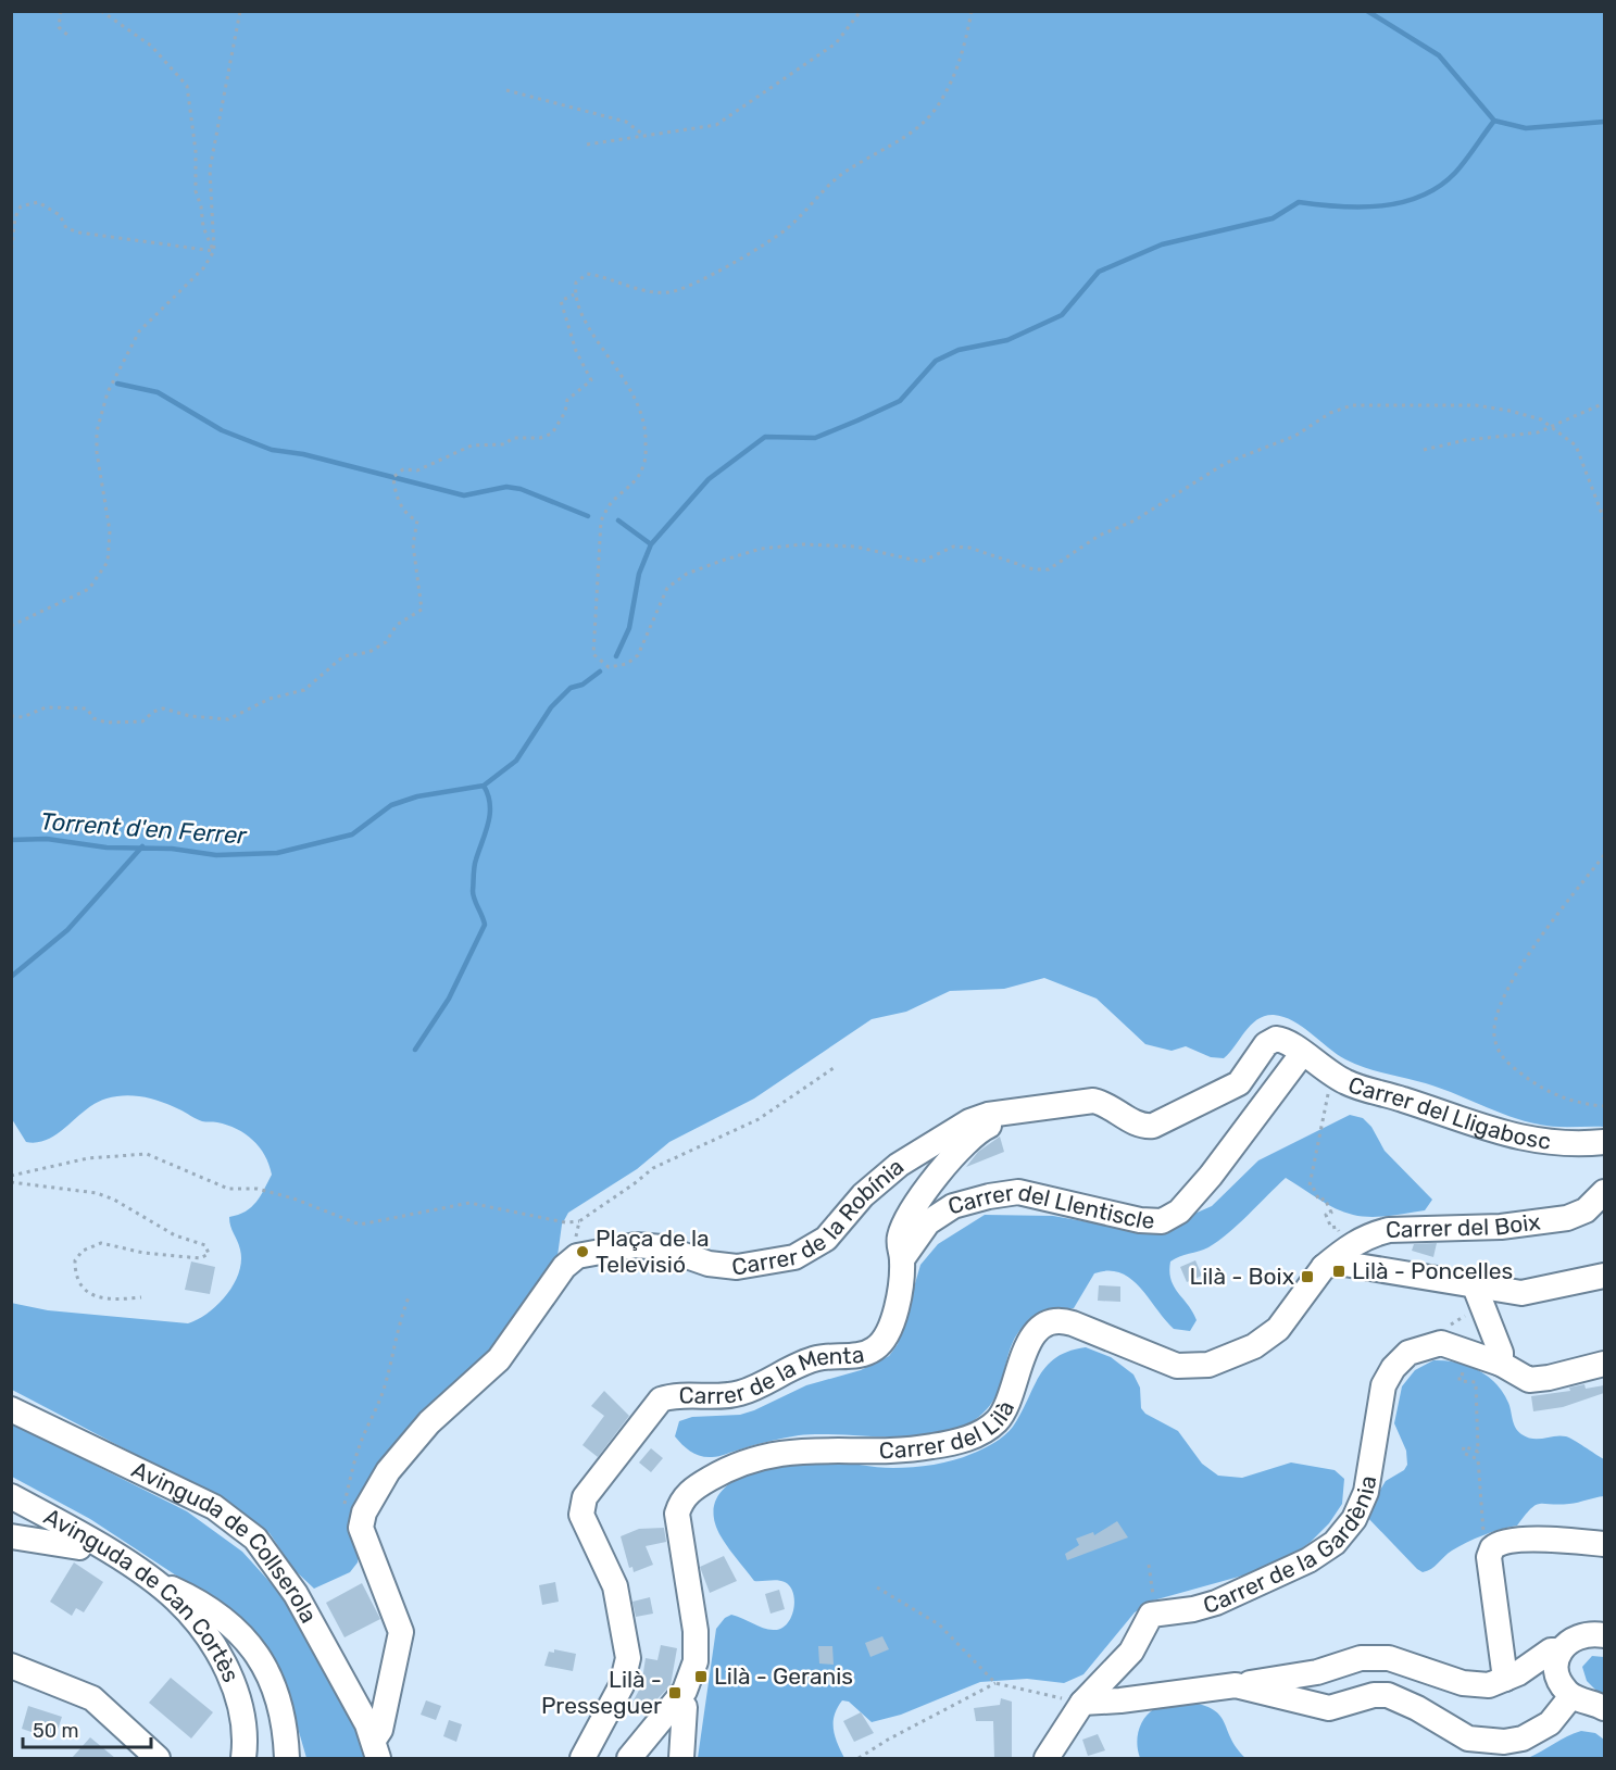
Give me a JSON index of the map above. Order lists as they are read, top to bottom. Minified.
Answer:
{"streets":{"street":["Carrer del Lligabosc","Carrer de la Robínia","Carrer del Llentiscle","Carrer del Boix","Carrer de la Menta","Carrer del Lilà","Carrer de la Gardènia","Avinguda de Collserola","Avinguda de Can Cortès"]},"crossings":[["Carrer del Lligabosc","Carrer de la Robínia"],["Carrer del Lligabosc","Carrer del Llentiscle"],["Carrer de la Robínia","Carrer del Llentiscle"],["Carrer de la Robínia","Carrer de la Menta"],["Carrer del Llentiscle","Carrer de la Menta"],["Carrer del Boix","Carrer del Lilà"]],"water":["Torrent d'en Ferrer"],"places":{"other":["Plaça de la Televisió"],"transit":["Lilà - Poncelles","Lilà - Boix","Lilà - Geranis","Lilà - Presseguer"]},"scale_bar":"50 m"}
